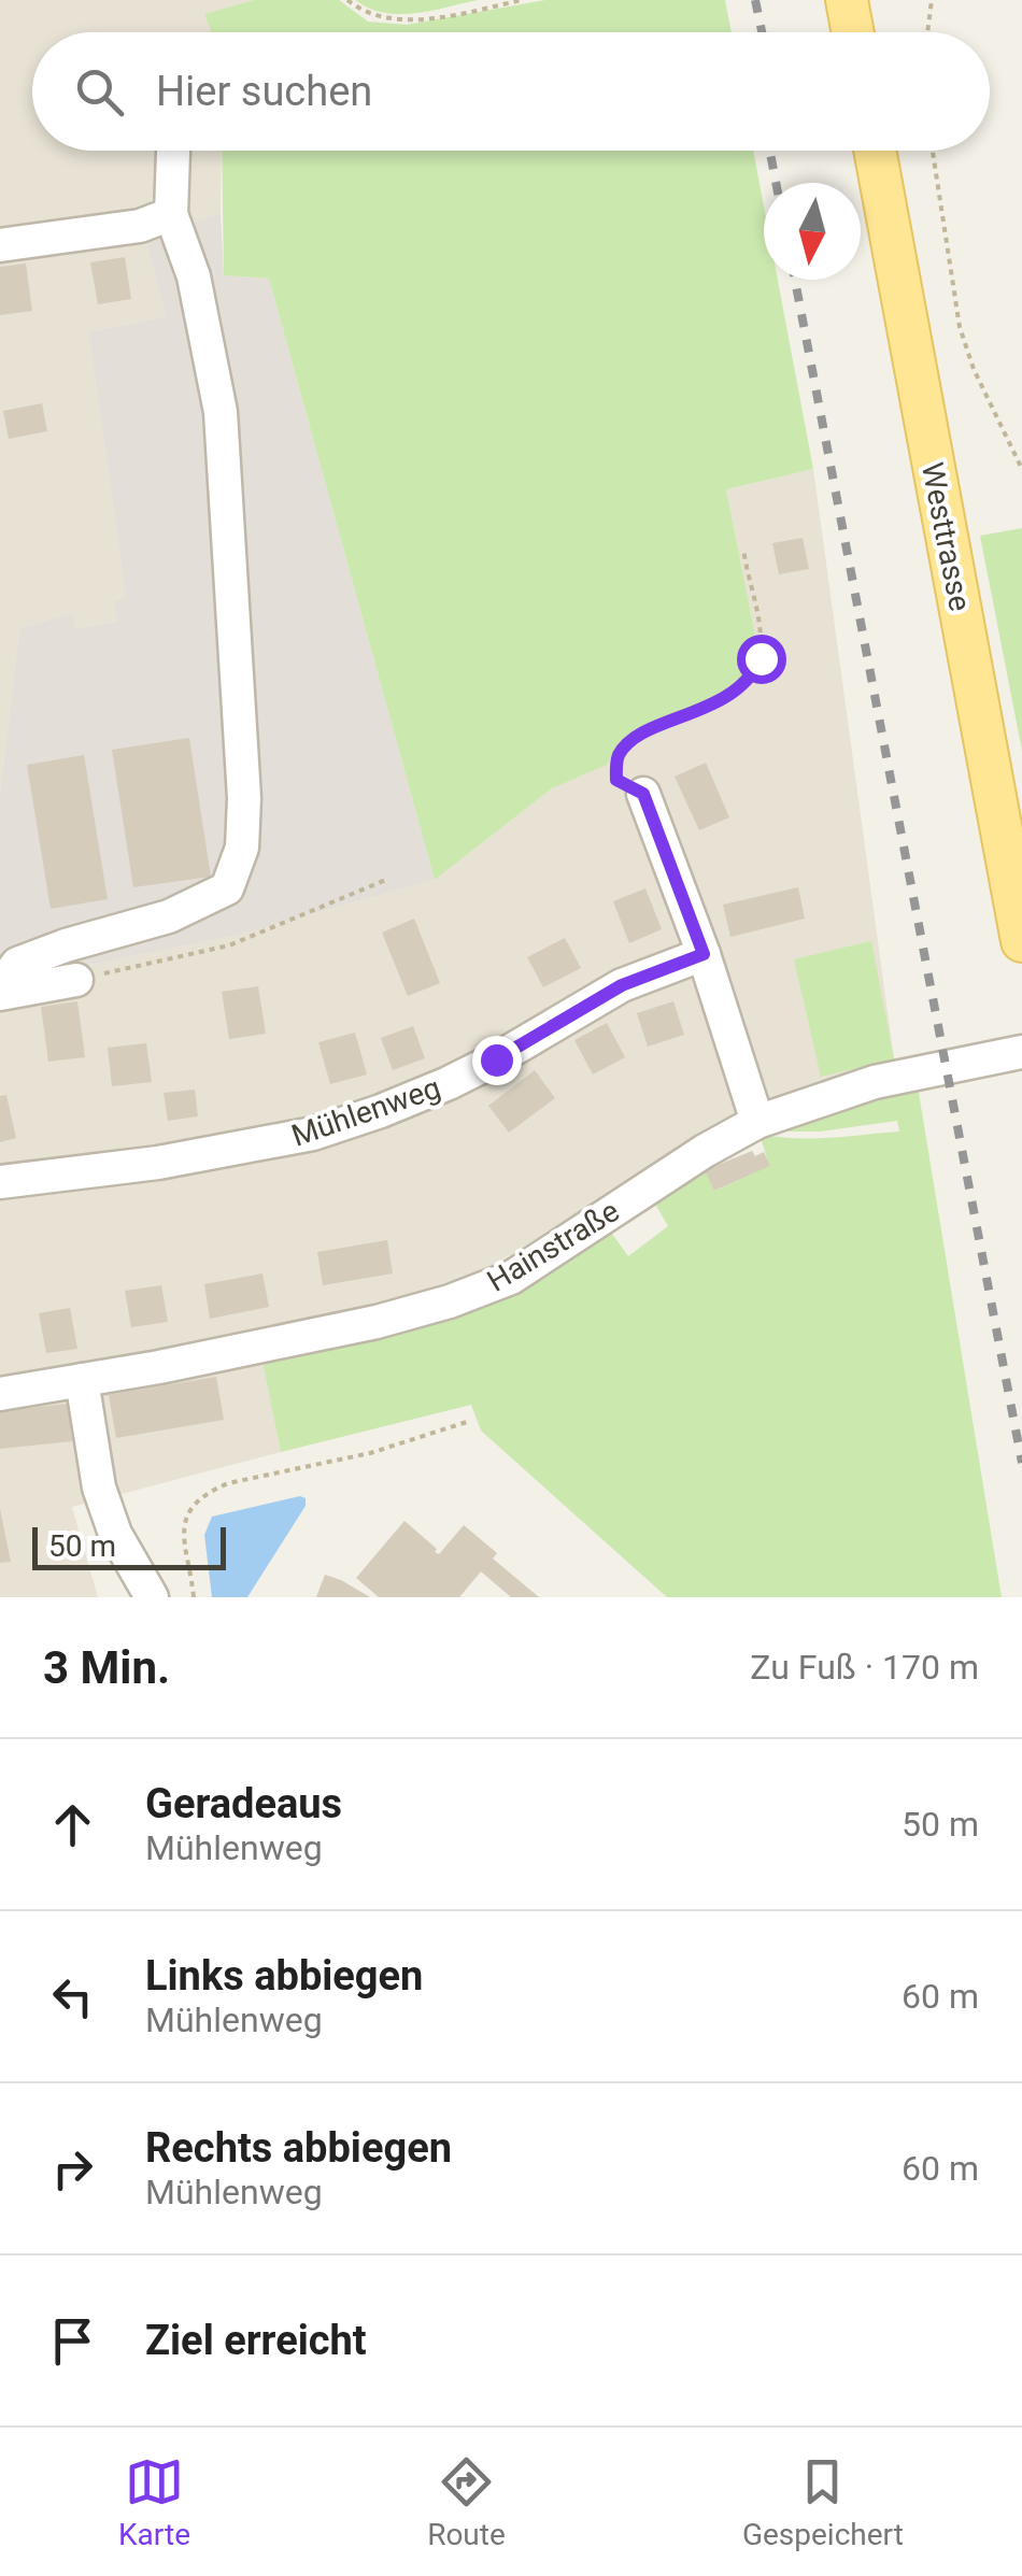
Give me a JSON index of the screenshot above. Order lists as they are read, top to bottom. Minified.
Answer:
{"streets":{"main road":["Westtrasse"],"street":["Mühlenweg","Hainstraße"]},"scale_bar":"50 m","north":"bottom","page":{"search":"Hier suchen","scale":"50 m","heading":["3 Min.","Zu Fuß · 170 m"],"list":[["Geradeaus","Mühlenweg","50 m"],["Links abbiegen","Mühlenweg","60 m"],["Rechts abbiegen","Mühlenweg","60 m"],"Ziel erreicht"],"nav":["Karte","Route","Gespeichert"]}}
